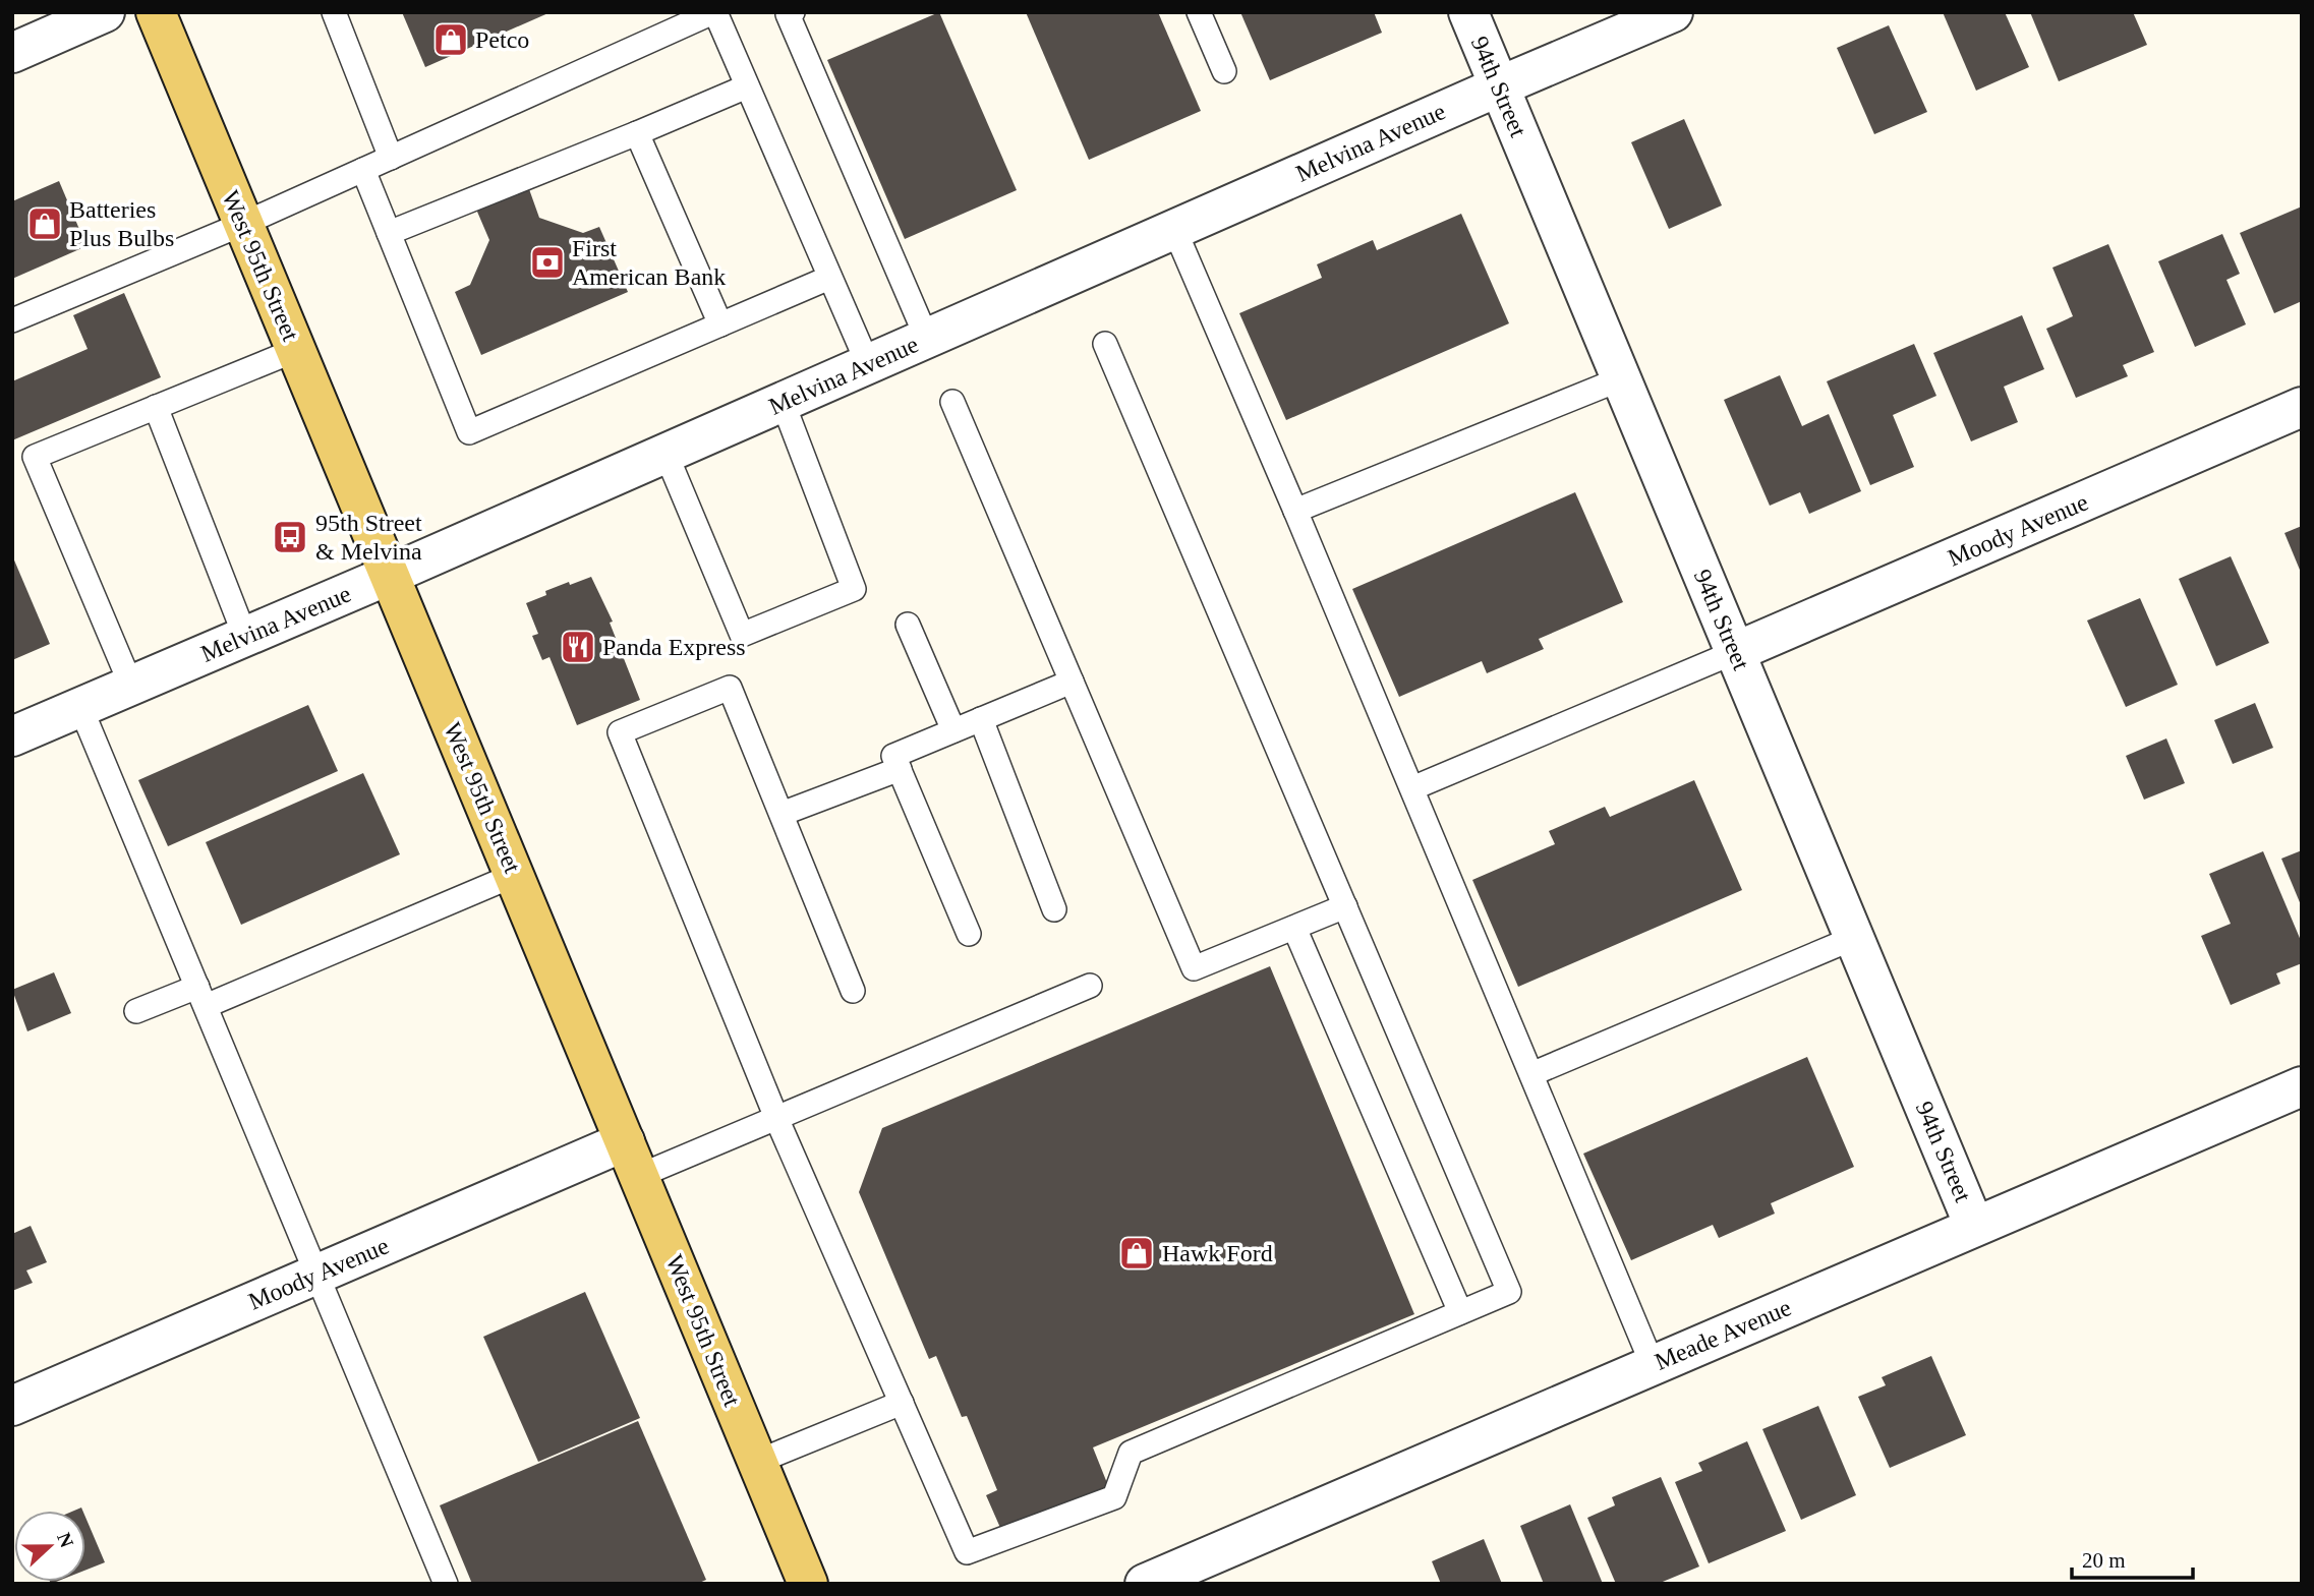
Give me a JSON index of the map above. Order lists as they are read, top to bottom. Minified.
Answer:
{"streets":{"main road":["West 95th Street"],"street":["94th Street","Melvina Avenue","Moody Avenue","Meade Avenue"]},"crossings":[["94th Street","Melvina Avenue"],["94th Street","Moody Avenue"],["94th Street","Meade Avenue"],["Melvina Avenue","West 95th Street"],["West 95th Street","Moody Avenue"]],"places":{"shop":["Petco","Batteries Plus Bulbs","Hawk Ford"],"bank":["First American Bank"],"bus stop":["95th Street & Melvina"],"restaurant":["Panda Express"]},"scale_bar":"20 m","north":"right"}
